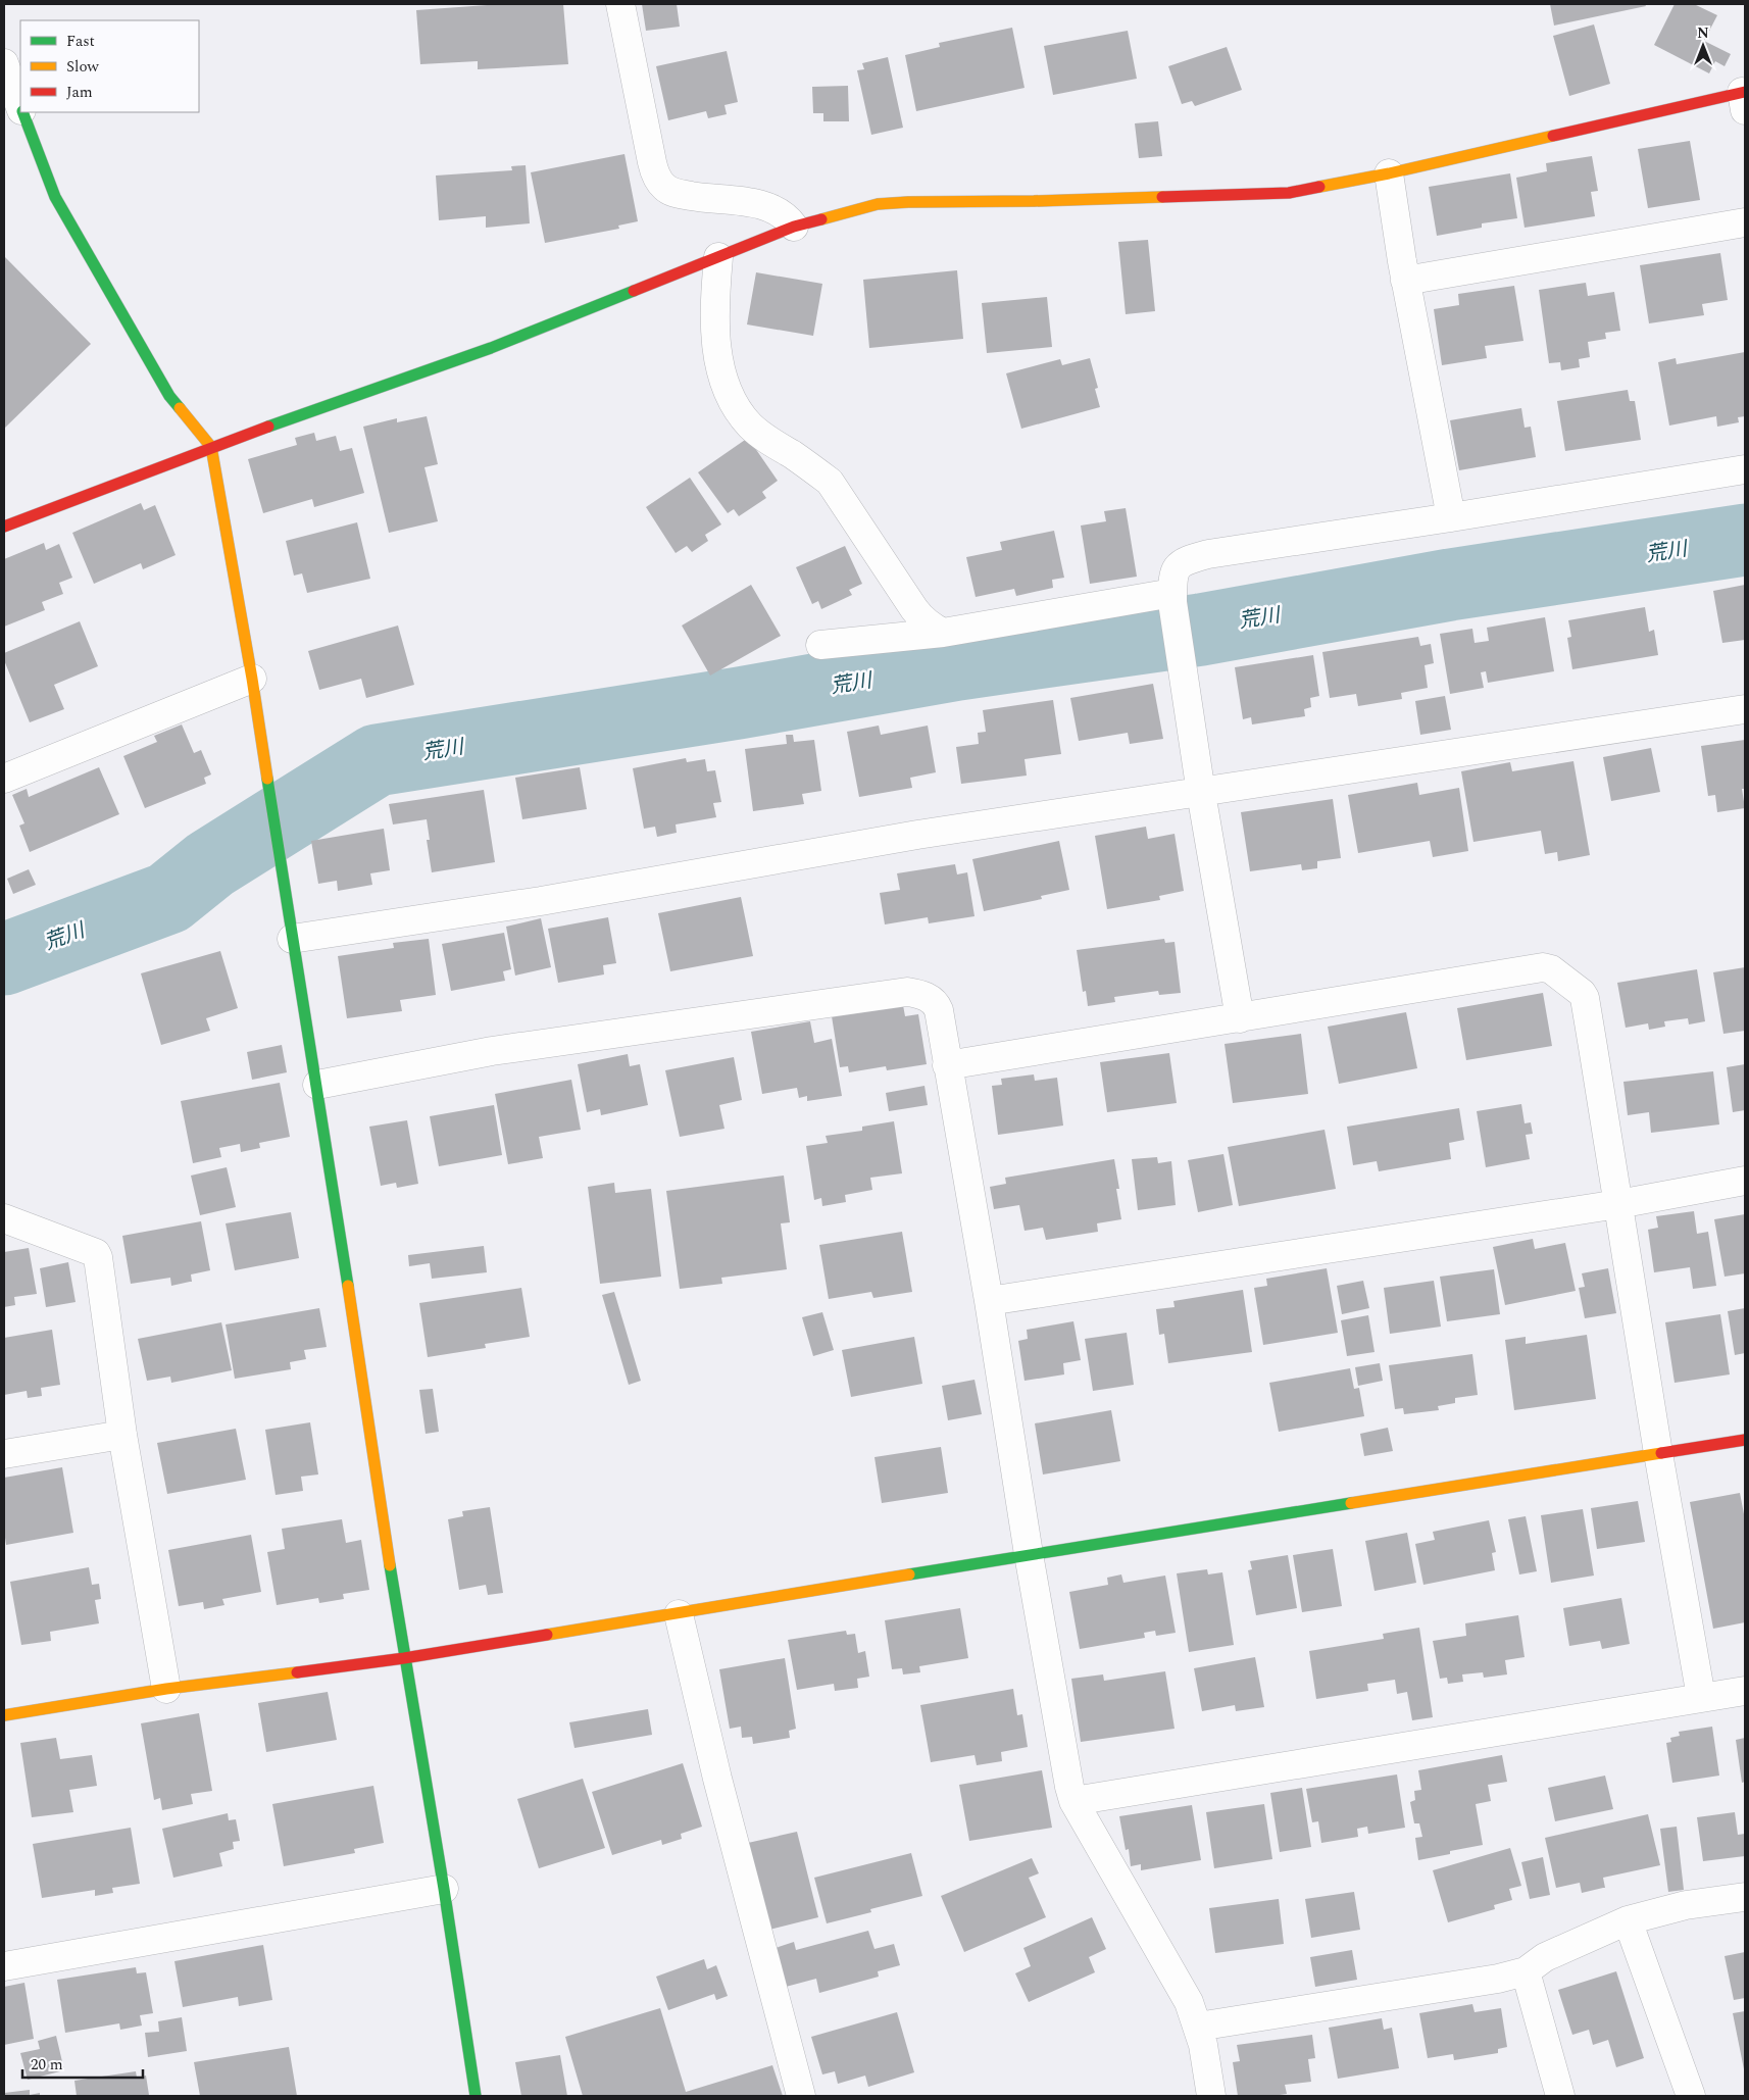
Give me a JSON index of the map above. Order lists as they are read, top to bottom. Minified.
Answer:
{"water":["荒川"],"legend":["Fast","Slow","Jam"],"scale_bar":"20 m","north":"top"}
